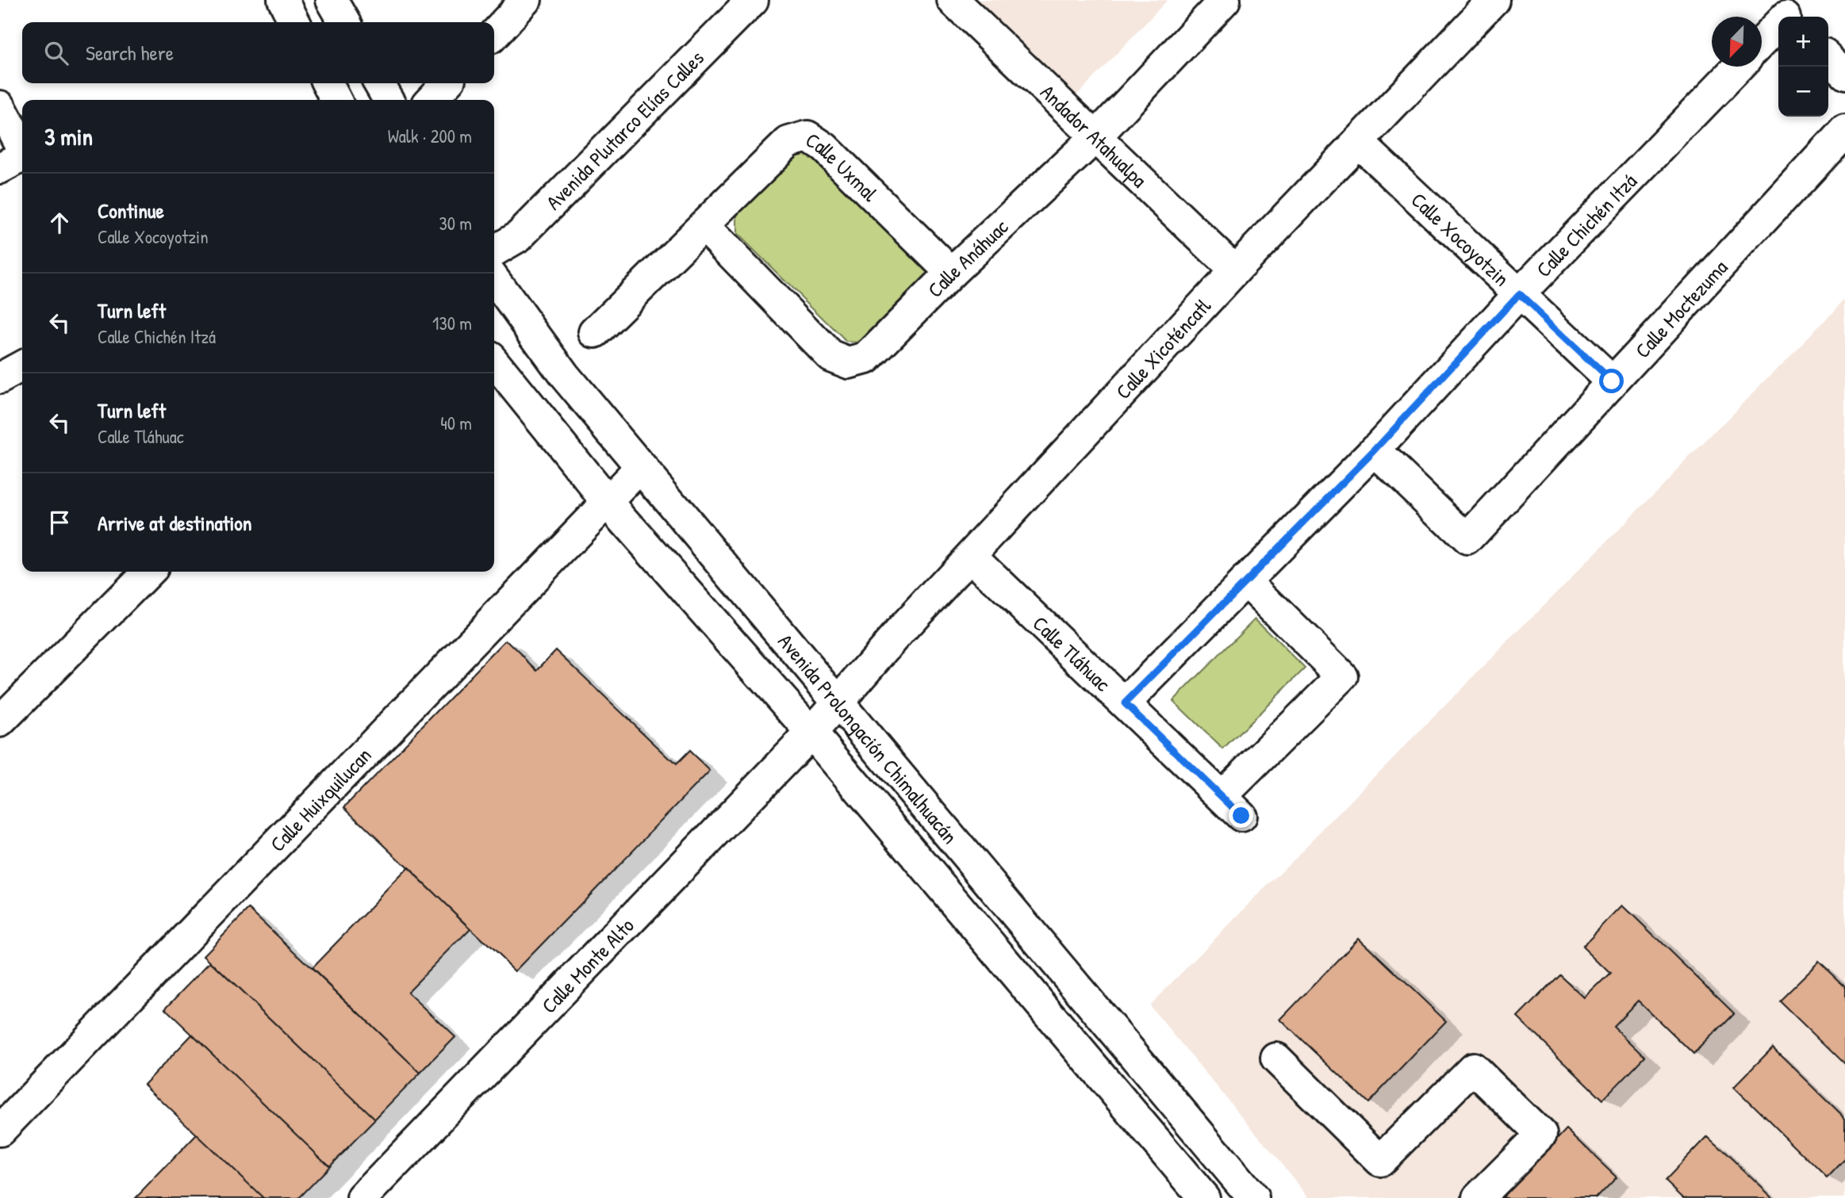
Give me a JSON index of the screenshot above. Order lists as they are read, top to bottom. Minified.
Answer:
{"streets":{"street":["Avenida Plutarco Elías Calles","Andador Atahualpa","Calle Uxmal","Calle Chichén Itzá","Calle Xocoyotzin","Calle Anáhuac","Calle Moctezuma","Calle Xicoténcatl","Calle Tláhuac","Avenida Prolongación Chimalhuacán","Calle Huixquilucan","Calle Monte Alto"]},"crossings":[["Andador Atahualpa","Calle Anáhuac"],["Andador Atahualpa","Calle Xicoténcatl"],["Calle Uxmal","Calle Anáhuac"],["Calle Chichén Itzá","Calle Xocoyotzin"],["Calle Chichén Itzá","Calle Moctezuma"],["Calle Chichén Itzá","Calle Tláhuac"],["Calle Xocoyotzin","Calle Moctezuma"],["Calle Xocoyotzin","Calle Xicoténcatl"],["Calle Xicoténcatl","Calle Tláhuac"],["Calle Xicoténcatl","Avenida Prolongación Chimalhuacán"],["Calle Xicoténcatl","Calle Monte Alto"],["Avenida Prolongación Chimalhuacán","Calle Huixquilucan"],["Avenida Prolongación Chimalhuacán","Calle Monte Alto"]],"north":"bottom left","page":{"map_buttons":["+","−"],"search":"Search here","heading":["3 min","Walk · 200 m"],"list":[["Continue","Calle Xocoyotzin","30 m"],["Turn left","Calle Chichén Itzá","130 m"],["Turn left","Calle Tláhuac","40 m"],"Arrive at destination"]}}
